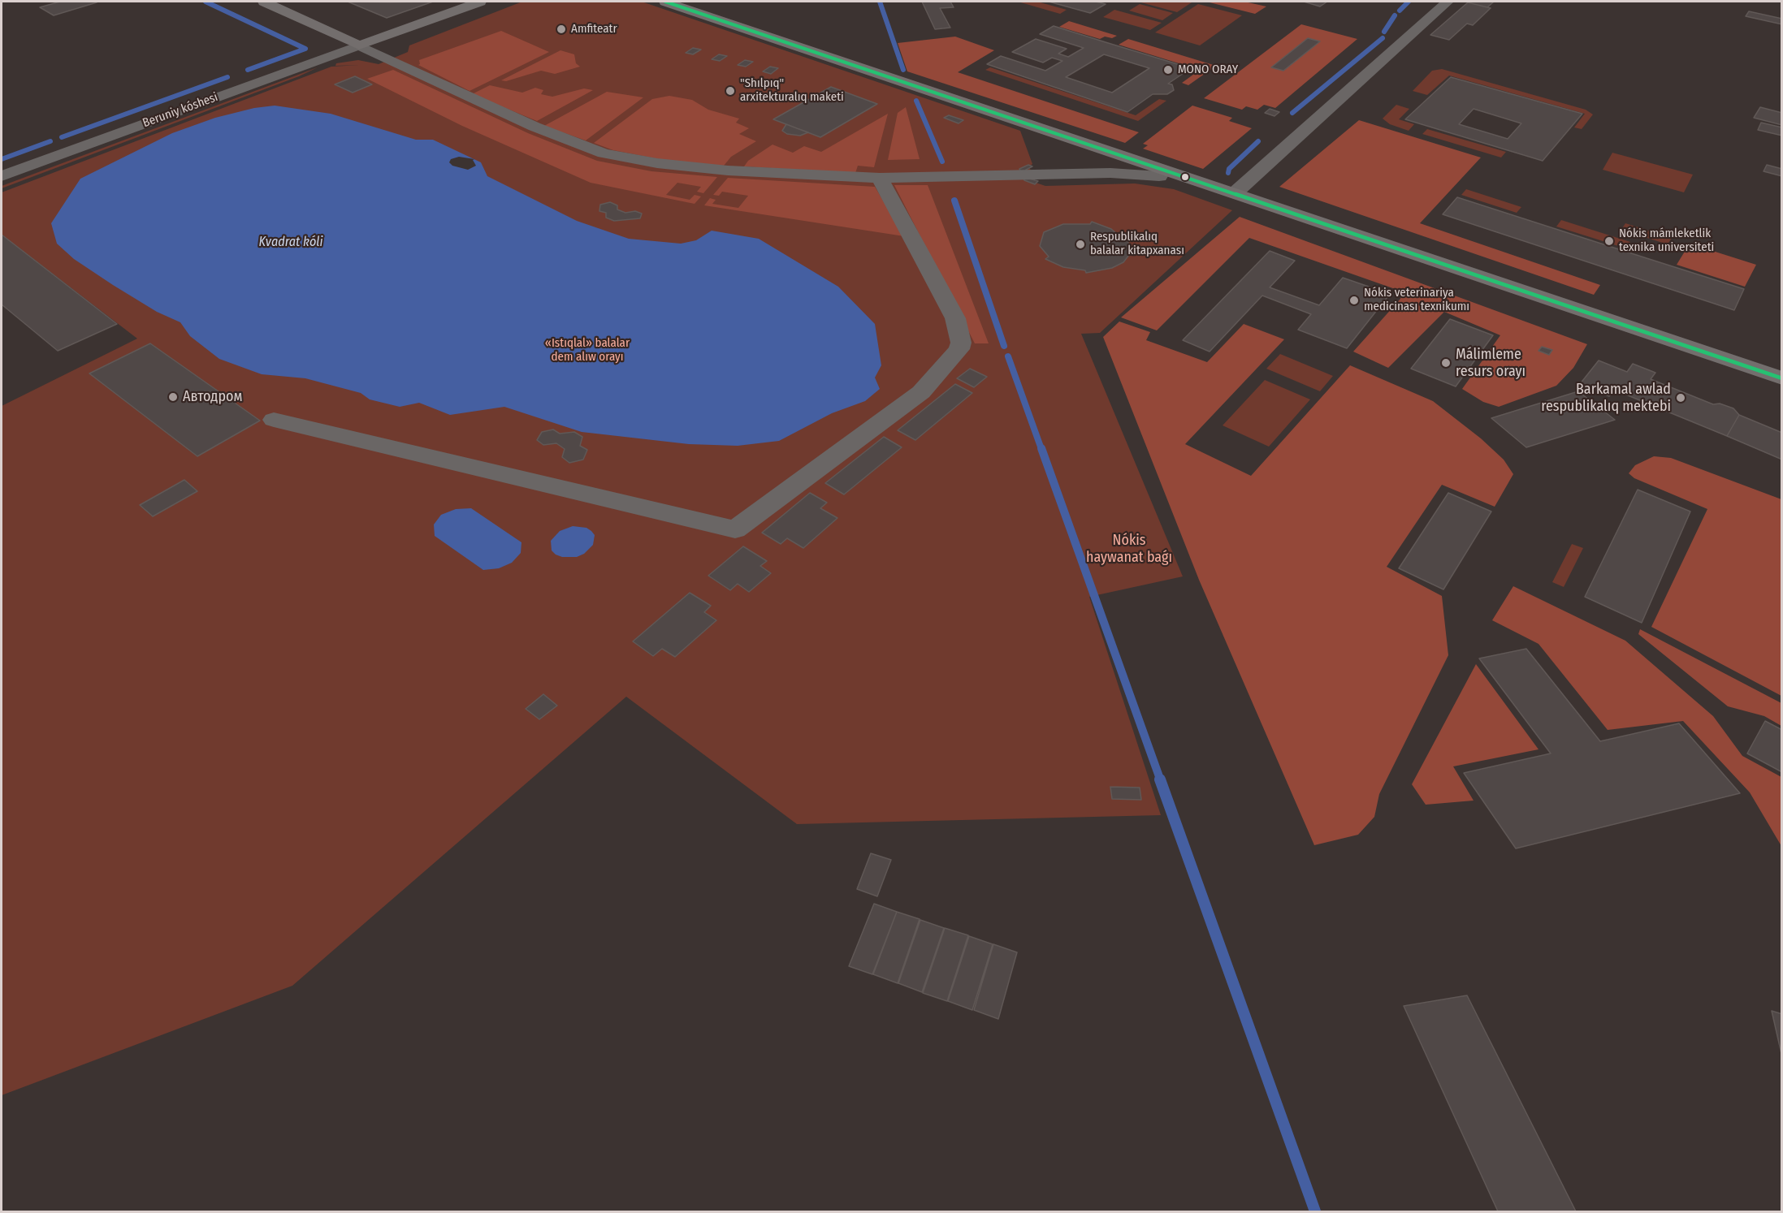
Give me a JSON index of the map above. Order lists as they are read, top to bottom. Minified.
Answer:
{"streets":{"street":["Beruniy kóshesi"]},"water":["Kvadrat kóli"],"parks":["«Istıqlal» balalar dem alıw orayı","Nókis haywanat baǵı"],"places":["Amfiteatr","MONO ORAY","\"Shılpıq\" arxitekturalıq maketi","Nókis mámleketlik texnika universiteti","Respublikalıq balalar kitapxanası","Nókis veterinariya medicinası texnikumı","Málimleme resurs orayı","Автодром","Barkamal awlad respublikalıq mektebi"]}
